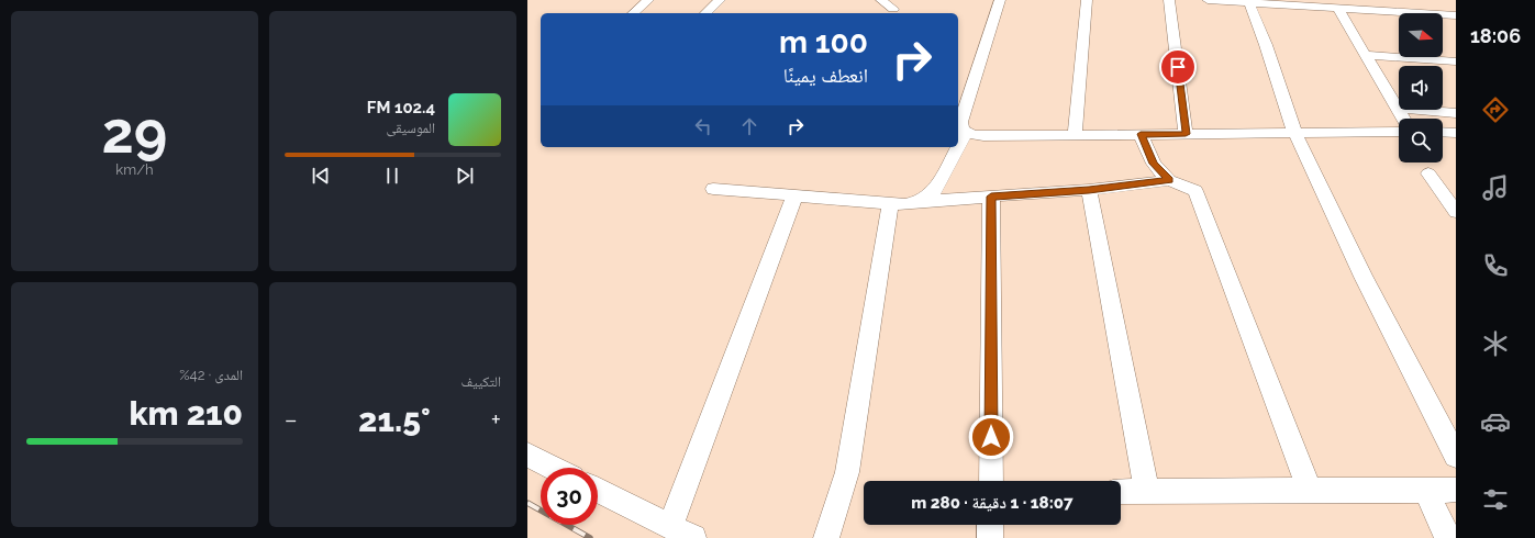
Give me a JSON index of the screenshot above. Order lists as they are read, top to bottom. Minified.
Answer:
{"north":"right","page":{"tabs":"18:06","tile":[["29","km/h"],"التكييف",["المدى · 42%","210 km"]],"turn":["100 m","انعطف يمينًا"],"song":["102.4 FM","الموسيقى"],"heat":["−","21.5°","+"],"limit":"30","trip":"18:07 · 1 دقيقة · 280 m"}}
